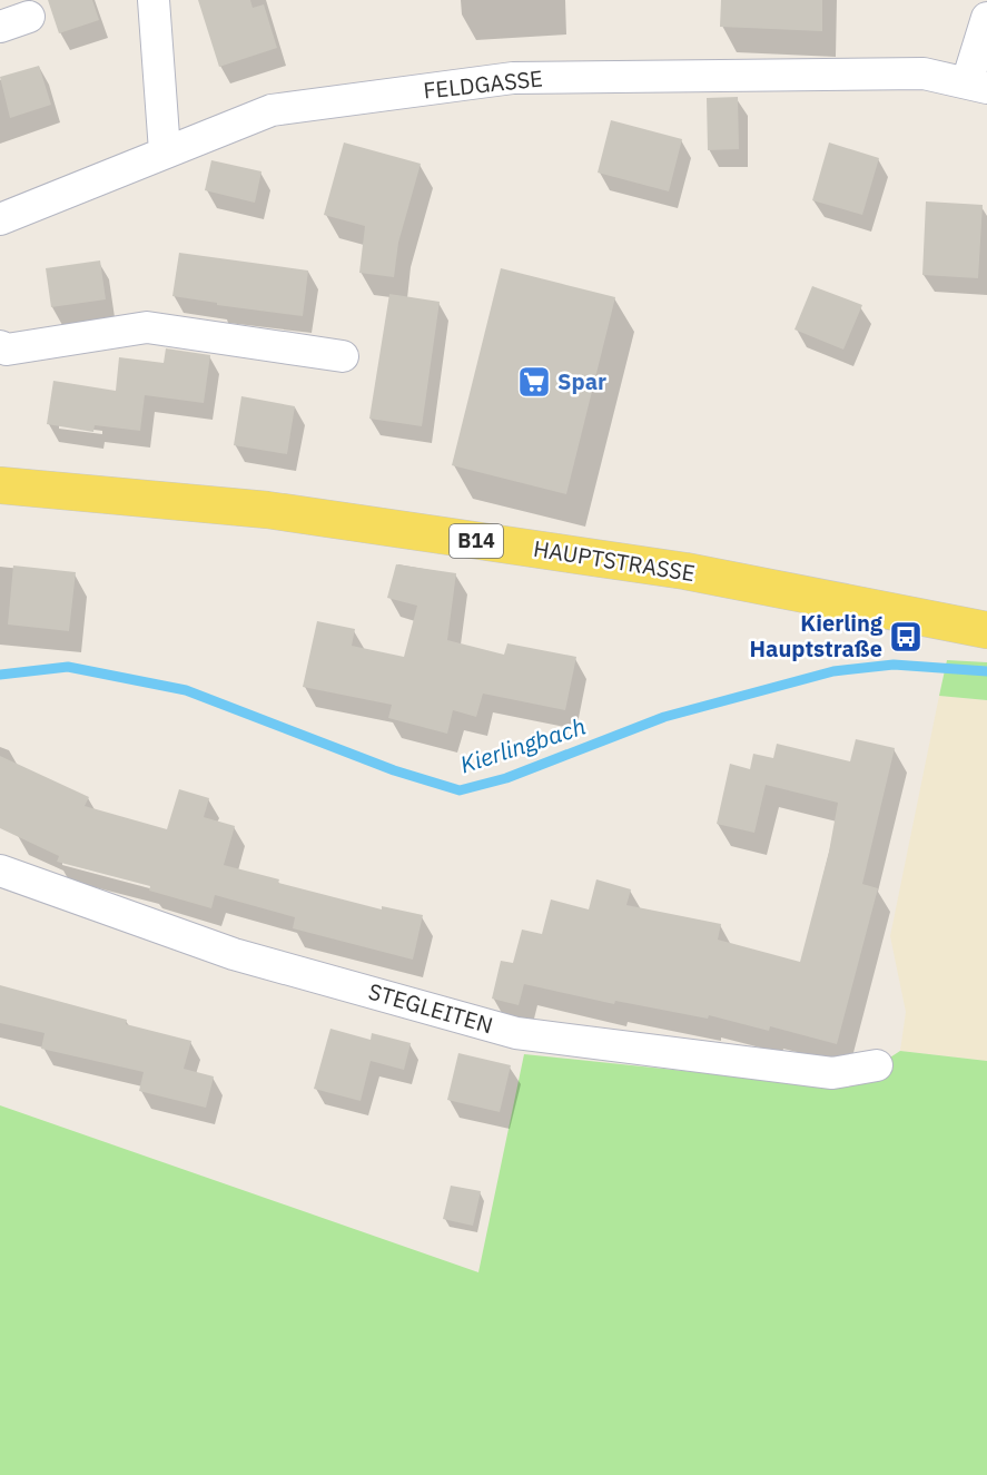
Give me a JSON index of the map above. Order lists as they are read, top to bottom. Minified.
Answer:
{"streets":{"main road":["B14","HAUPTSTRASSE"],"street":["FELDGASSE","STEGLEITEN"]},"water":["Kierlingbach"],"places":{"supermarket":["Spar"],"bus stop":["Kierling Hauptstraße"]}}
